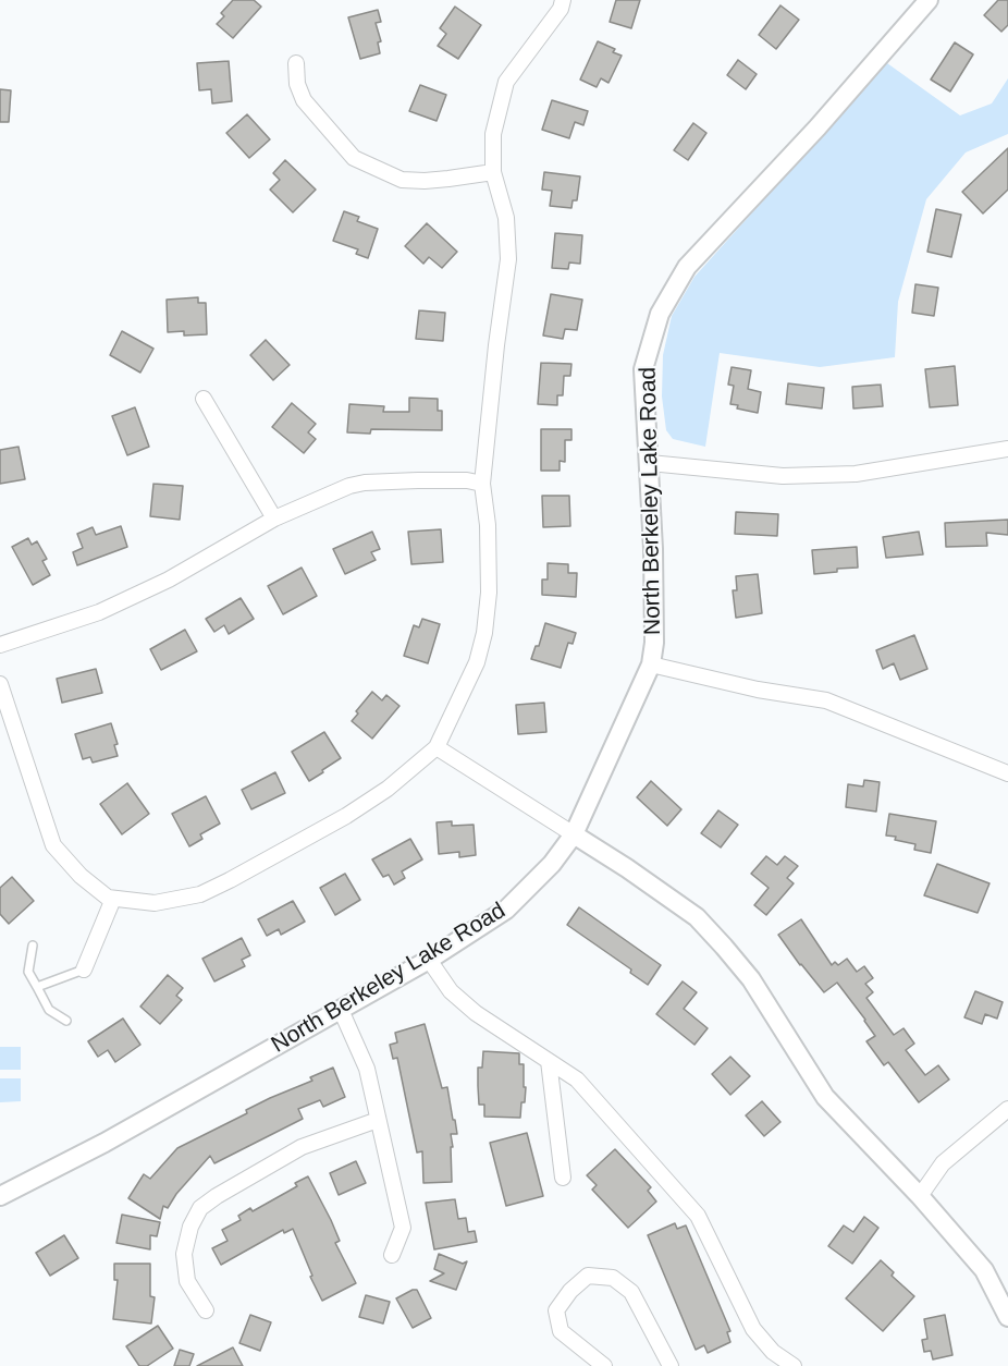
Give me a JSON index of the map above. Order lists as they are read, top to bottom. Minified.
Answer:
{"streets":{"street":["North Berkeley Lake Road"]}}
